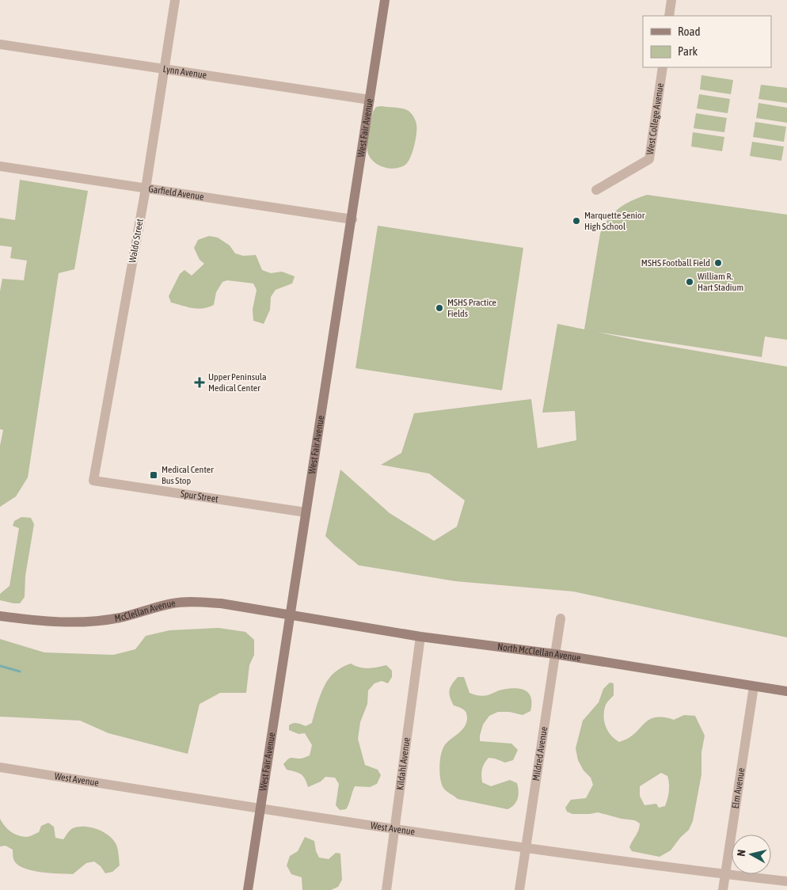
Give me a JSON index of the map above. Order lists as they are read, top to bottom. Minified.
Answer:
{"streets":{"street":["Lynn Avenue","West College Avenue","West Fair Avenue","Garfield Avenue","Waldo Street","Spur Street","McClellan Avenue","North McClellan Avenue","Mildred Avenue","Kildahl Avenue","West Avenue","Elm Avenue"]},"crossings":[["Lynn Avenue","West Fair Avenue"],["Lynn Avenue","Waldo Street"],["West Fair Avenue","Garfield Avenue"],["West Fair Avenue","Spur Street"],["West Fair Avenue","McClellan Avenue"],["West Fair Avenue","North McClellan Avenue"],["West Fair Avenue","West Avenue"],["Garfield Avenue","Waldo Street"],["Waldo Street","Spur Street"],["McClellan Avenue","North McClellan Avenue"],["North McClellan Avenue","Mildred Avenue"],["North McClellan Avenue","Kildahl Avenue"],["North McClellan Avenue","Elm Avenue"],["Mildred Avenue","West Avenue"],["Kildahl Avenue","West Avenue"],["West Avenue","Elm Avenue"]],"places":{"other":["Marquette Senior High School","MSHS Football Field","William R. Hart Stadium","MSHS Practice Fields"],"health":["Upper Peninsula Medical Center"],"transit":["Medical Center Bus Stop"]},"legend":["Road","Park"],"north":"left"}
